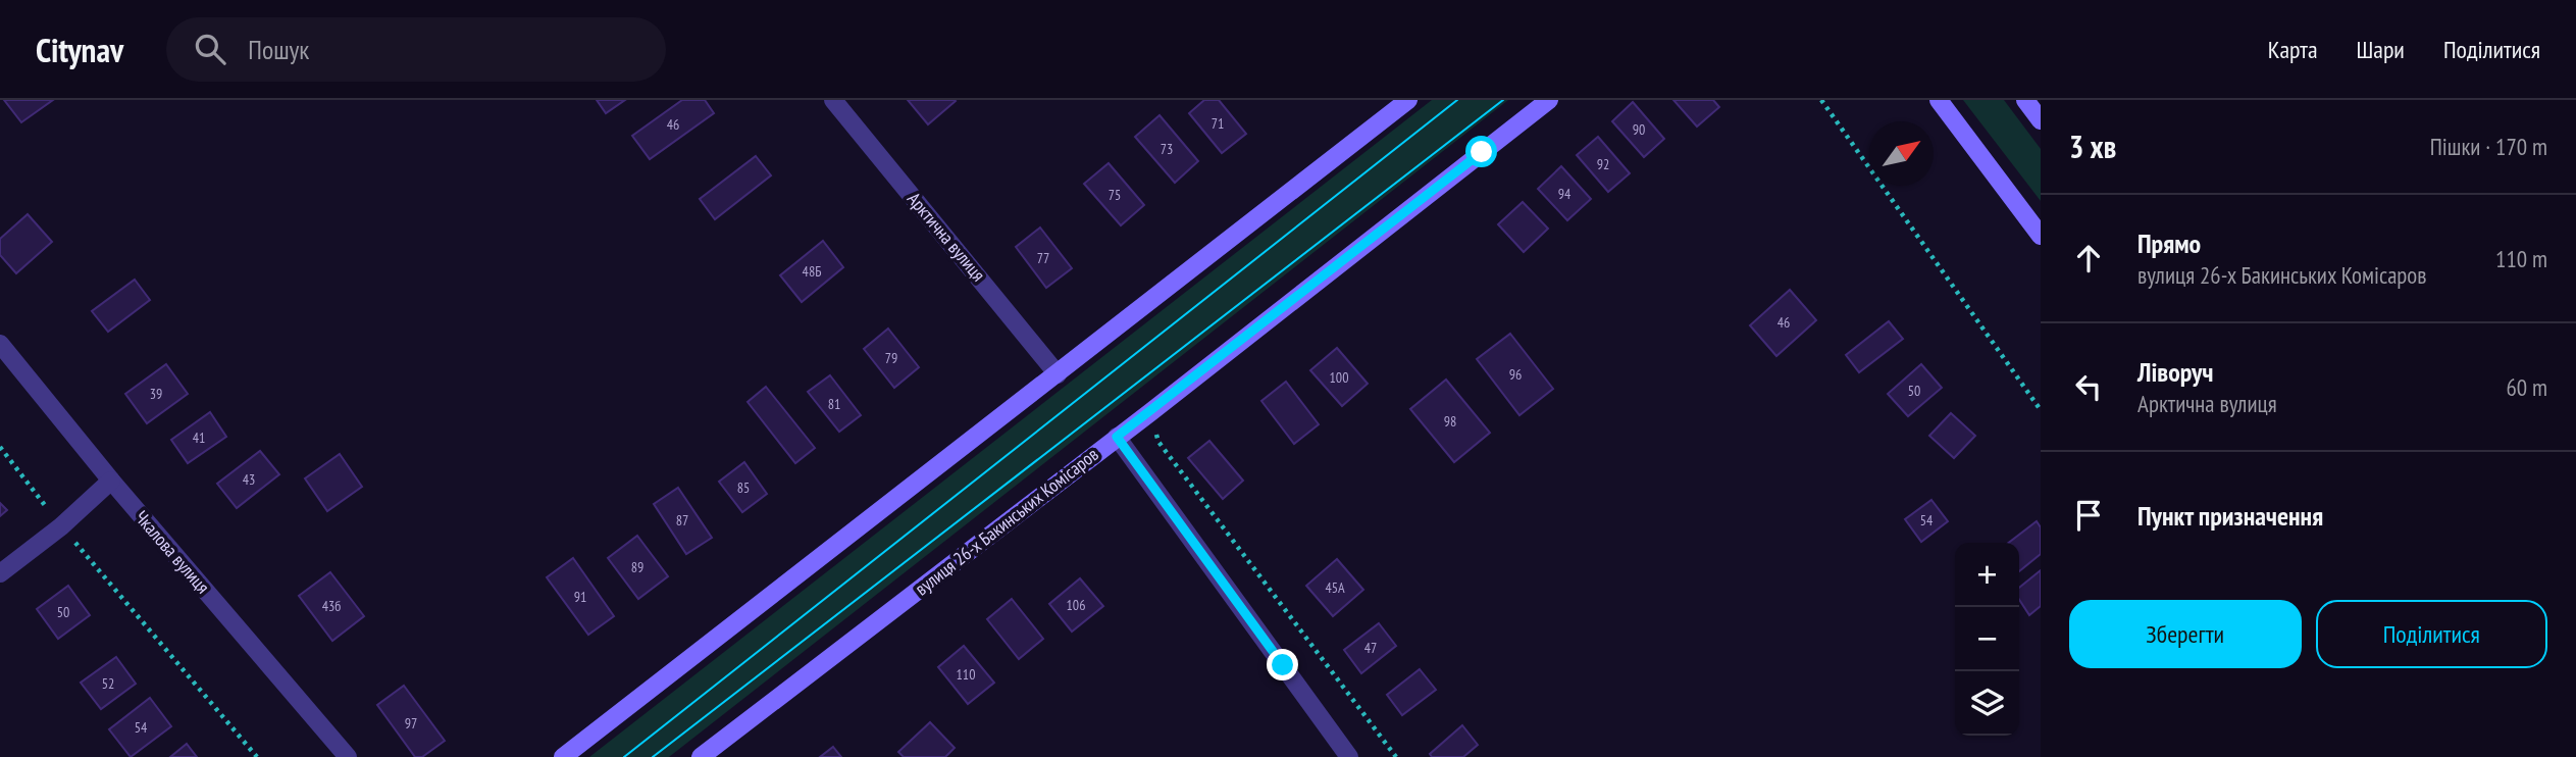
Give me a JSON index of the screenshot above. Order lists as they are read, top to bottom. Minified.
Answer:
{"streets":{"street":["Арктична вулиця","вулиця 26-х Бакинських Комісаров","Чкалова вулиця"]},"house_numbers":["71","46","90","73","92","94","75","77","48Б","46","79","96","100","50","39","81","98","41","43","85","87","54","89","45А","91","106","43б","50","47","110","52","97","54"],"north":"top right","page":{"header":"Citynav","search":"Пошук","nav":["Карта","Шари","Поділитися"],"heading":["3 хв","Пішки · 170 m"],"list":[["Прямо","вулиця 26-х Бакинських Комісаров","110 m"],["Ліворуч","Арктична вулиця","60 m"],"Пункт призначення"],"map_buttons":["+","−"],"buttons":["Зберегти","Поділитися"]}}
